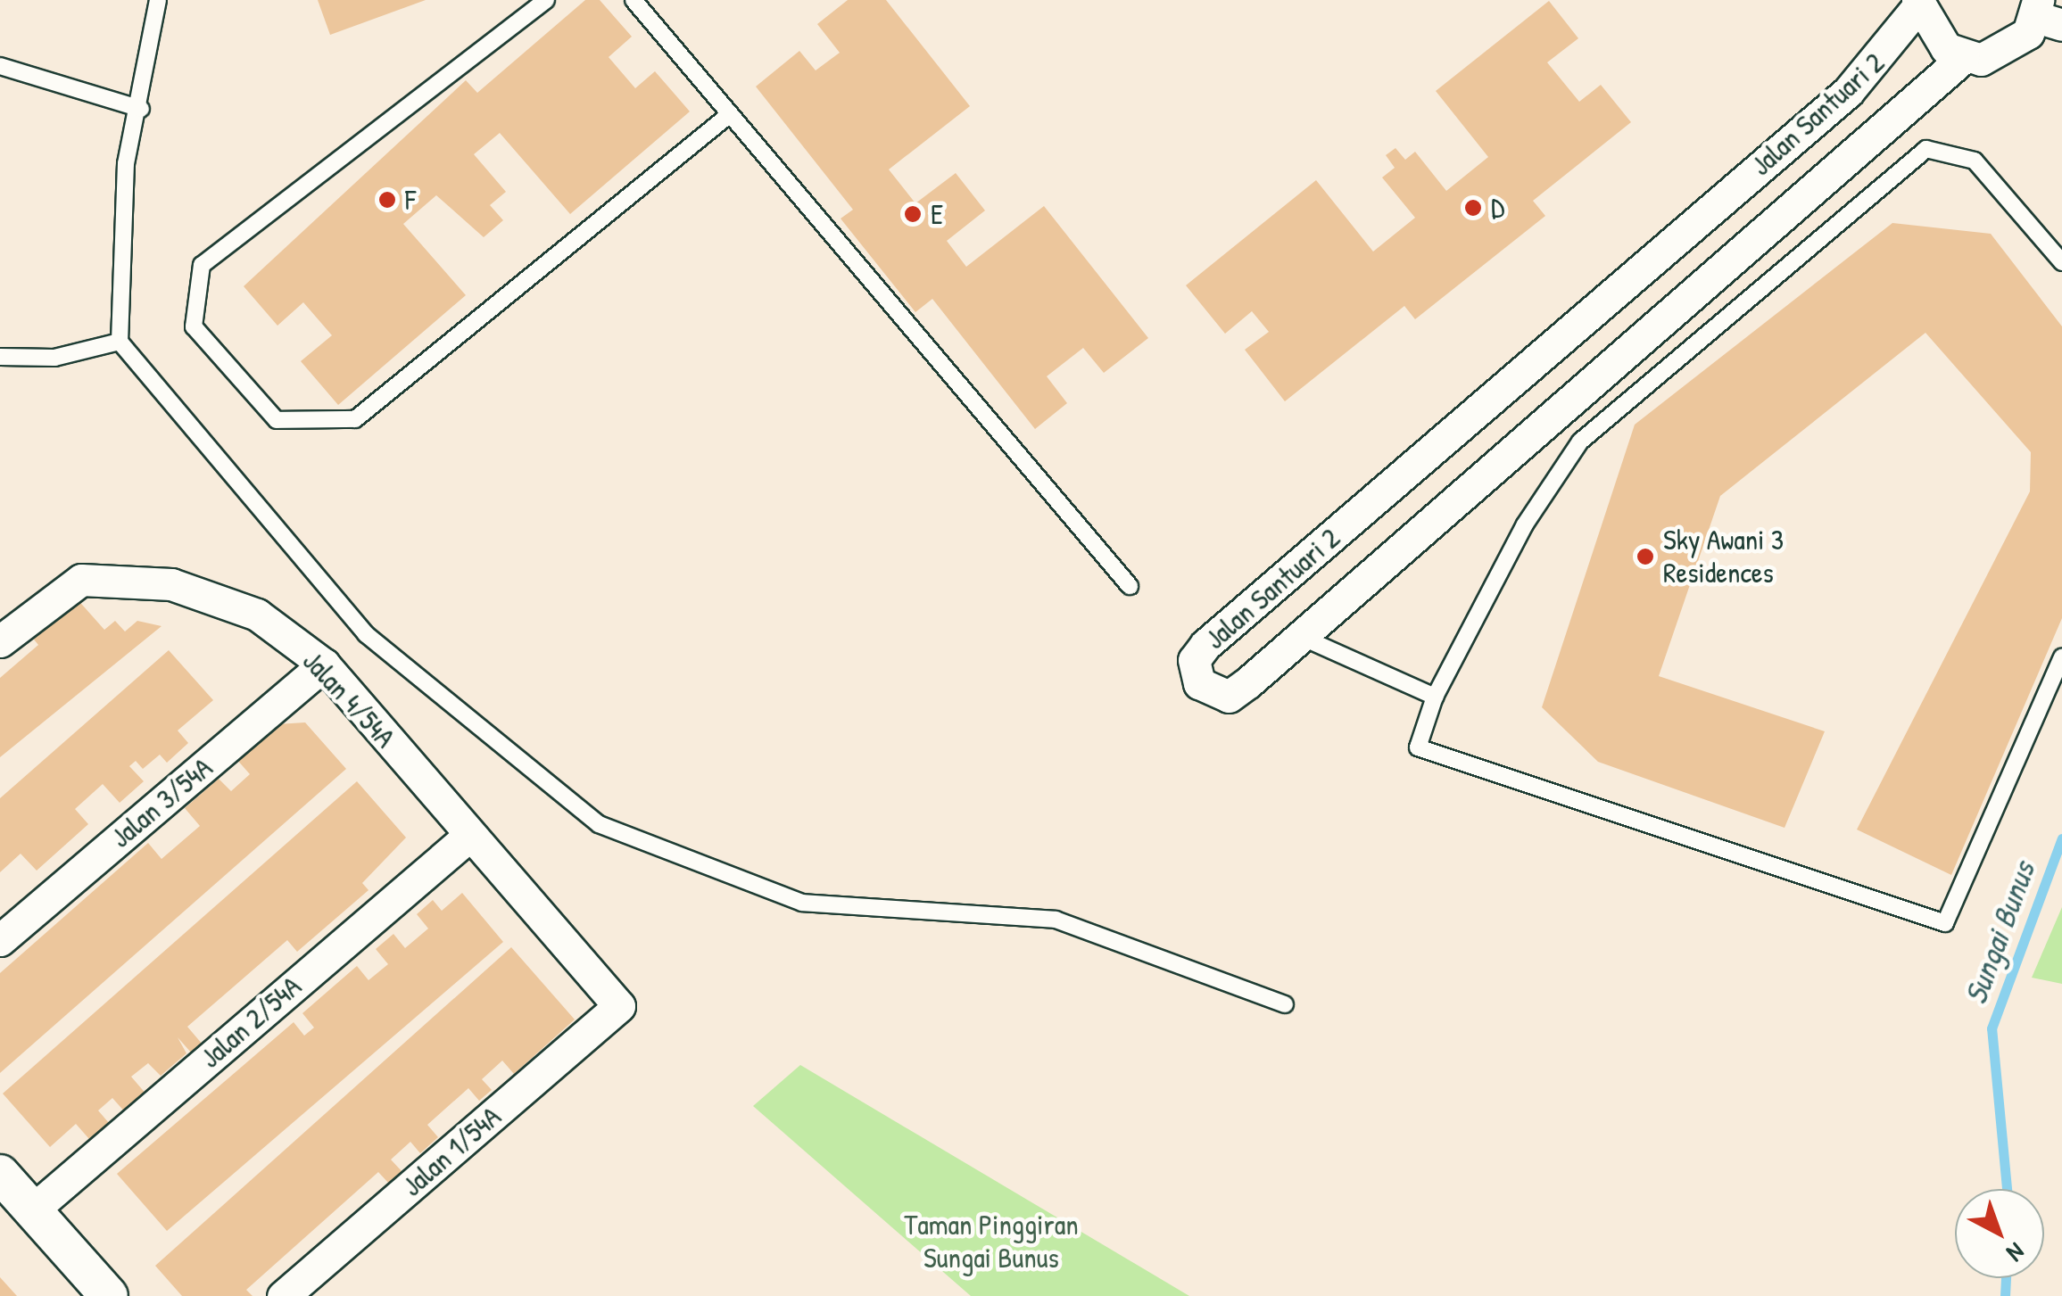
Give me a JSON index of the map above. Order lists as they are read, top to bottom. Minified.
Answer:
{"streets":{"street":["Jalan Santuari 2","Jalan 4/54A","Jalan 3/54A","Jalan 2/54A","Jalan 1/54A"]},"crossings":[["Jalan 4/54A","Jalan 3/54A"],["Jalan 4/54A","Jalan 2/54A"],["Jalan 4/54A","Jalan 1/54A"]],"water":["Sungai Bunus"],"parks":["Taman Pinggiran Sungai Bunus"],"places":["F","D","E","Sky Awani 3 Residences"],"north":"bottom right"}
